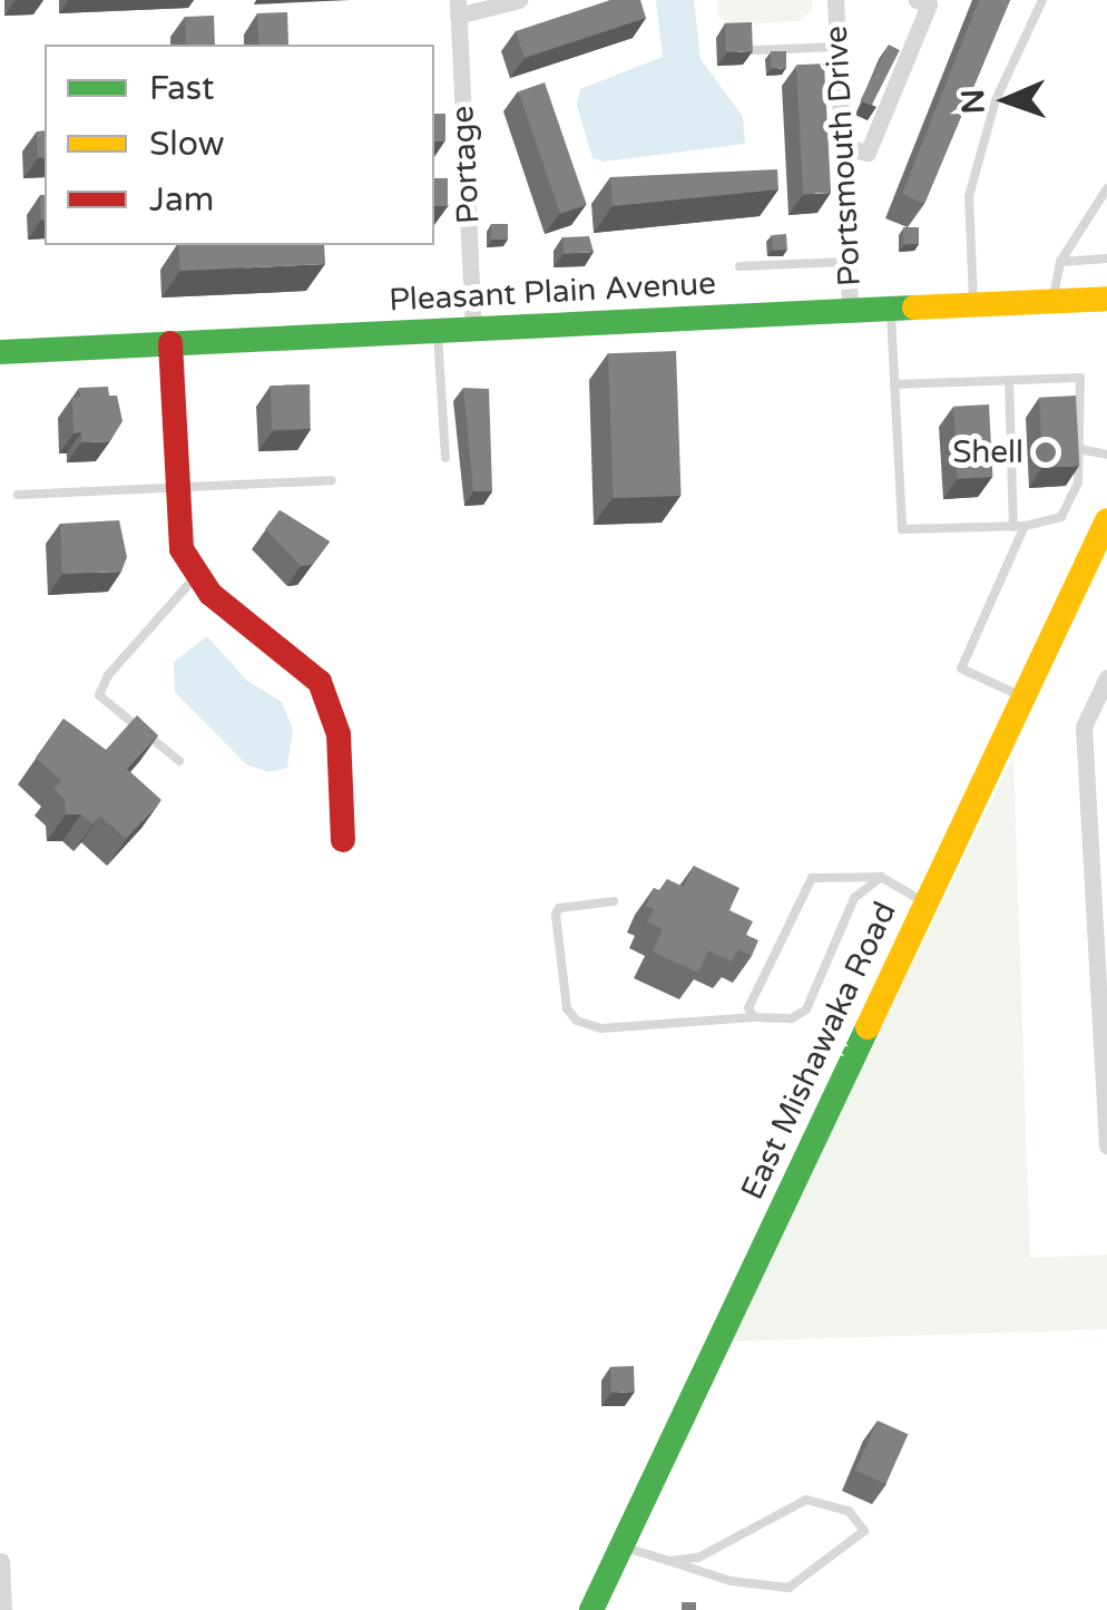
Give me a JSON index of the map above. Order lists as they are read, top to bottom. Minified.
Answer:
{"streets":{"street":["Portsmouth Drive","Portage","Pleasant Plain Avenue","East Mishawaka Road"]},"crossings":[["Portsmouth Drive","Pleasant Plain Avenue"],["Portage","Pleasant Plain Avenue"]],"places":["Shell"],"legend":["Fast","Slow","Jam"],"north":"left"}
